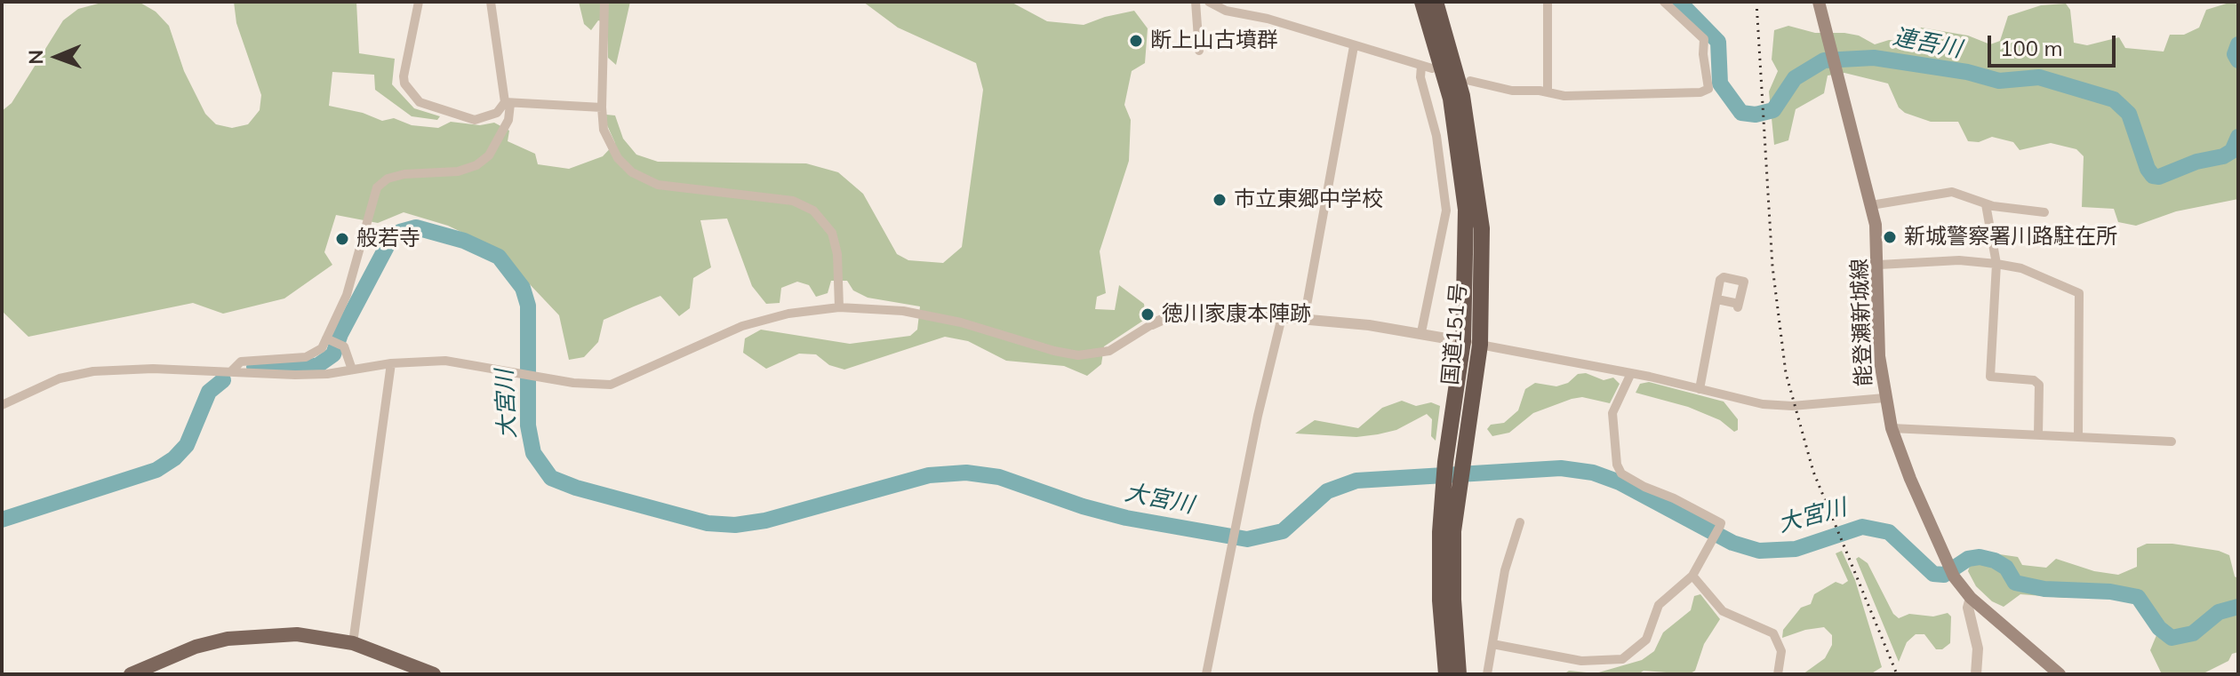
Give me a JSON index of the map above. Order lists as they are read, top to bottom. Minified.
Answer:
{"streets":{"highway":["国道151号"],"main road":["能登瀬新城線"]},"water":["連吾川","大宮川"],"places":["断上山古墳群","市立東郷中学校","新城警察署川路駐在所","般若寺","徳川家康本陣跡"],"scale_bar":"100 m","north":"left"}
